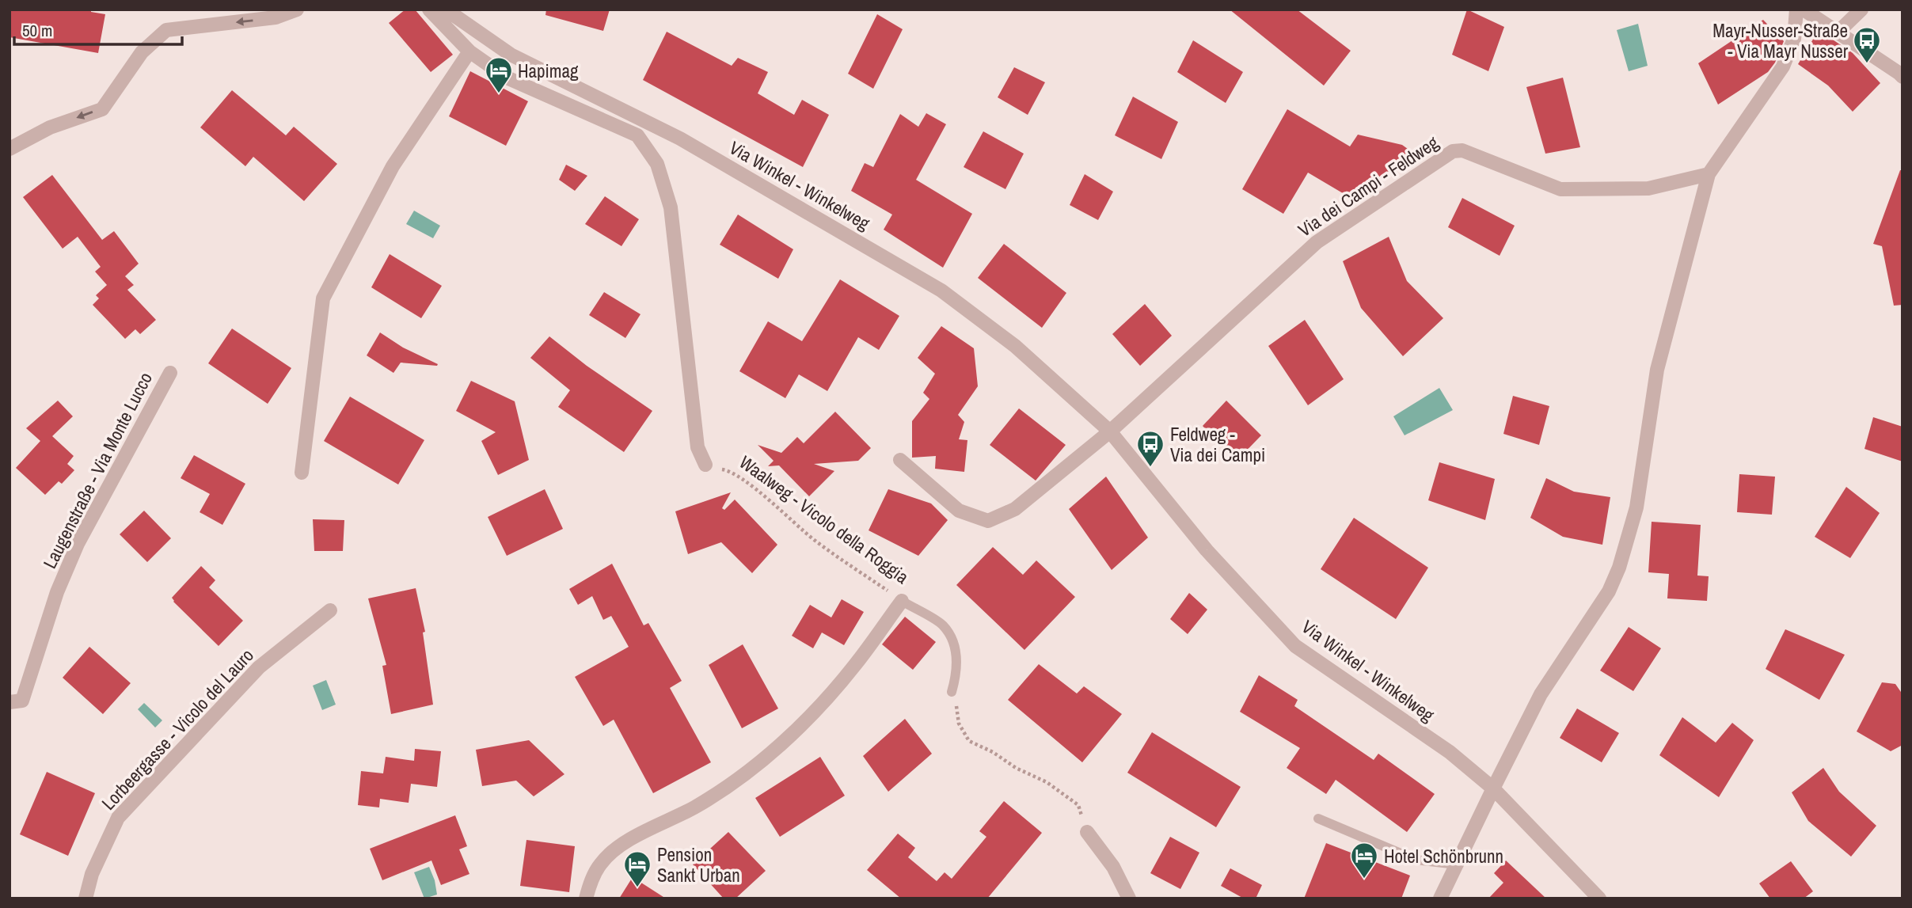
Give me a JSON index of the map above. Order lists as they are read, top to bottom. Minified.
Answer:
{"streets":{"street":["Via Winkel - Winkelweg","Via dei Campi - Feldweg","Laugenstraße - Via Monte Lucco","Lorbeergasse - Vicolo del Lauro"],"lane":["Waalweg - Vicolo della Roggia"]},"crossings":[["Via Winkel - Winkelweg","Via dei Campi - Feldweg"]],"places":{"bus stop":["Mayr-Nusser-Straße - Via Mayr Nusser","Feldweg - Via dei Campi"],"hotel":["Hapimag","Hotel Schönbrunn","Pension Sankt Urban"]},"scale_bar":"50 m"}
